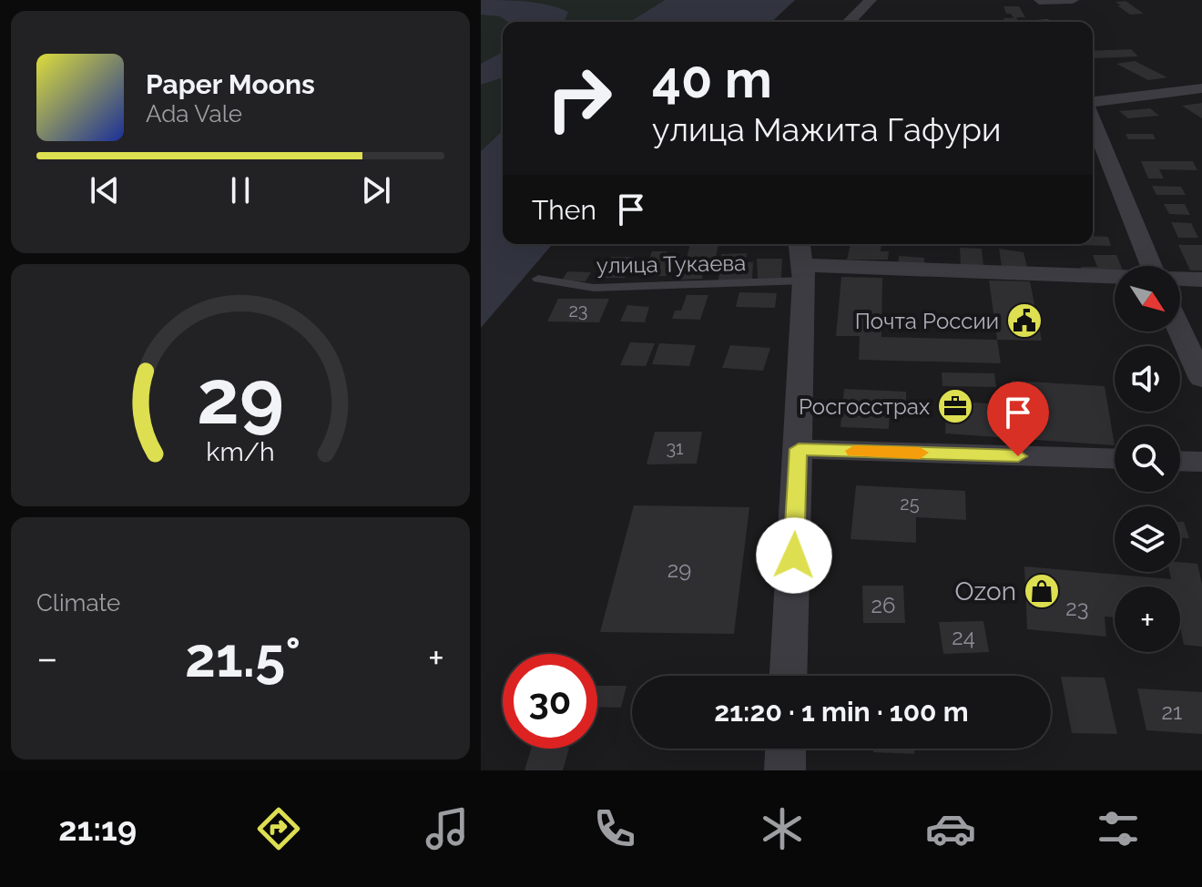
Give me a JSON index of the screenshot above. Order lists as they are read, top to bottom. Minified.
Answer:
{"streets":{"lane":["улица Тукаева"]},"places":{"public building":["Почта России"],"office":["Росгосстрах"],"shop":["Ozon"]},"house_numbers":["23","31","25","29","26","23","24","21"],"north":"bottom right","page":{"turn":["40 m","улица Мажита Гафури"],"song":["Paper Moons","Ada Vale"],"then":"Then","map_buttons":"+","tile":"Climate","heat":["−","21.5°","+"],"limit":"30","trip":"21:20 · 1 min · 100 m","tabs":"21:19","gauge":["29","km/h"]}}
